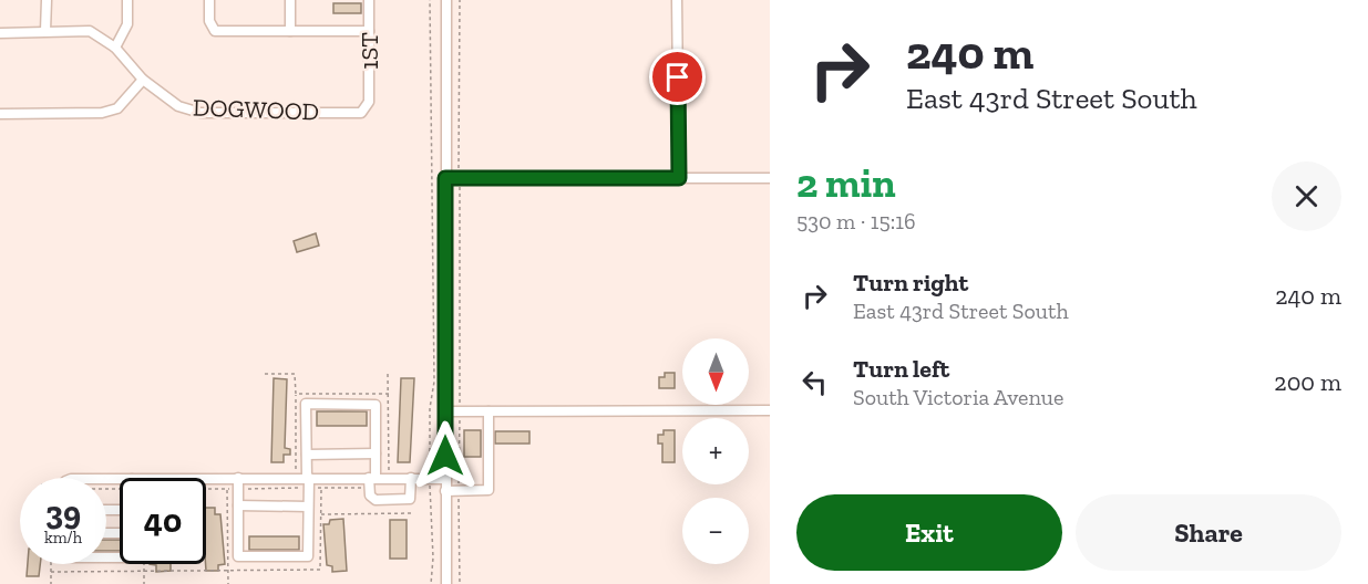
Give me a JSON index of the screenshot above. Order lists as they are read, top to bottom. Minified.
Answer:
{"streets":{"street":["1ST","DOGWOOD"]},"crossings":[["1ST","DOGWOOD"]],"north":"bottom","page":{"turn":["240 m","East 43rd Street South"],"heading":["2 min","530 m · 15:16"],"list":[{"name":"Turn right","note":"East 43rd Street South","value":"240 m"},{"name":"Turn left","note":"South Victoria Avenue","value":"200 m"}],"map_buttons":["+","−"],"speed":"39 km/h","limit":"40","buttons":["Exit","Share"]}}
